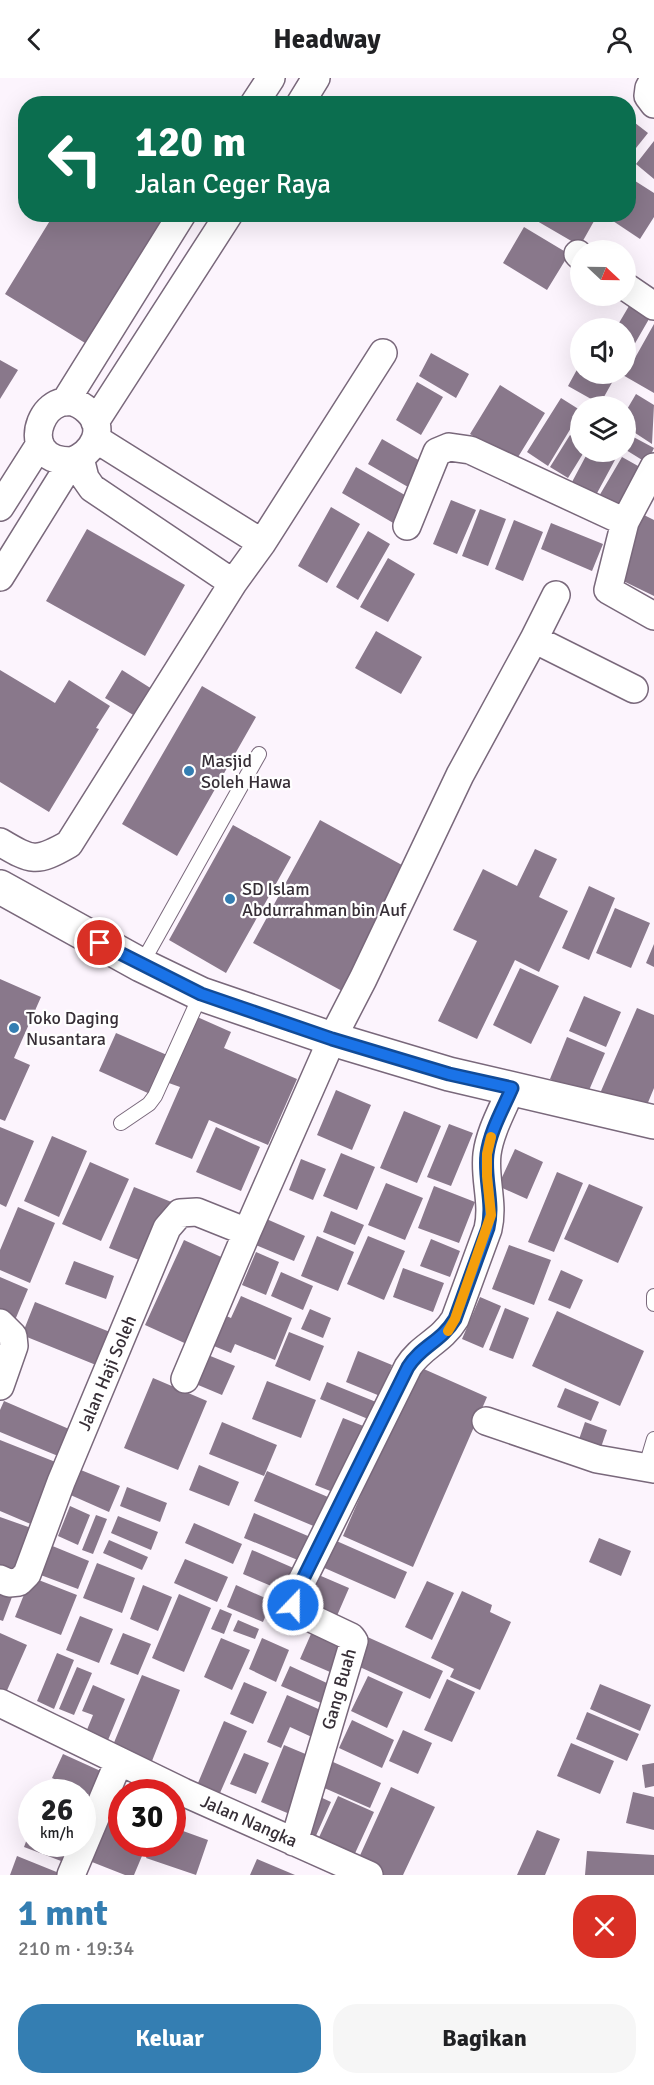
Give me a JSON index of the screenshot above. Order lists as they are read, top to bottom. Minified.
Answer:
{"streets":{"street":["Jalan Haji Soleh","Gang Buah","Jalan Nangka"]},"crossings":[["Gang Buah","Jalan Nangka"]],"places":["Masjid Soleh Hawa","SD Islam Abdurrahman bin Auf","Toko Daging Nusantara"],"north":"right","page":{"header":"Headway","turn":["120 m","Jalan Ceger Raya"],"speed":"26 km/h","limit":"30","heading":["1 mnt","210 m · 19:34"],"buttons":["Keluar","Bagikan"]}}
